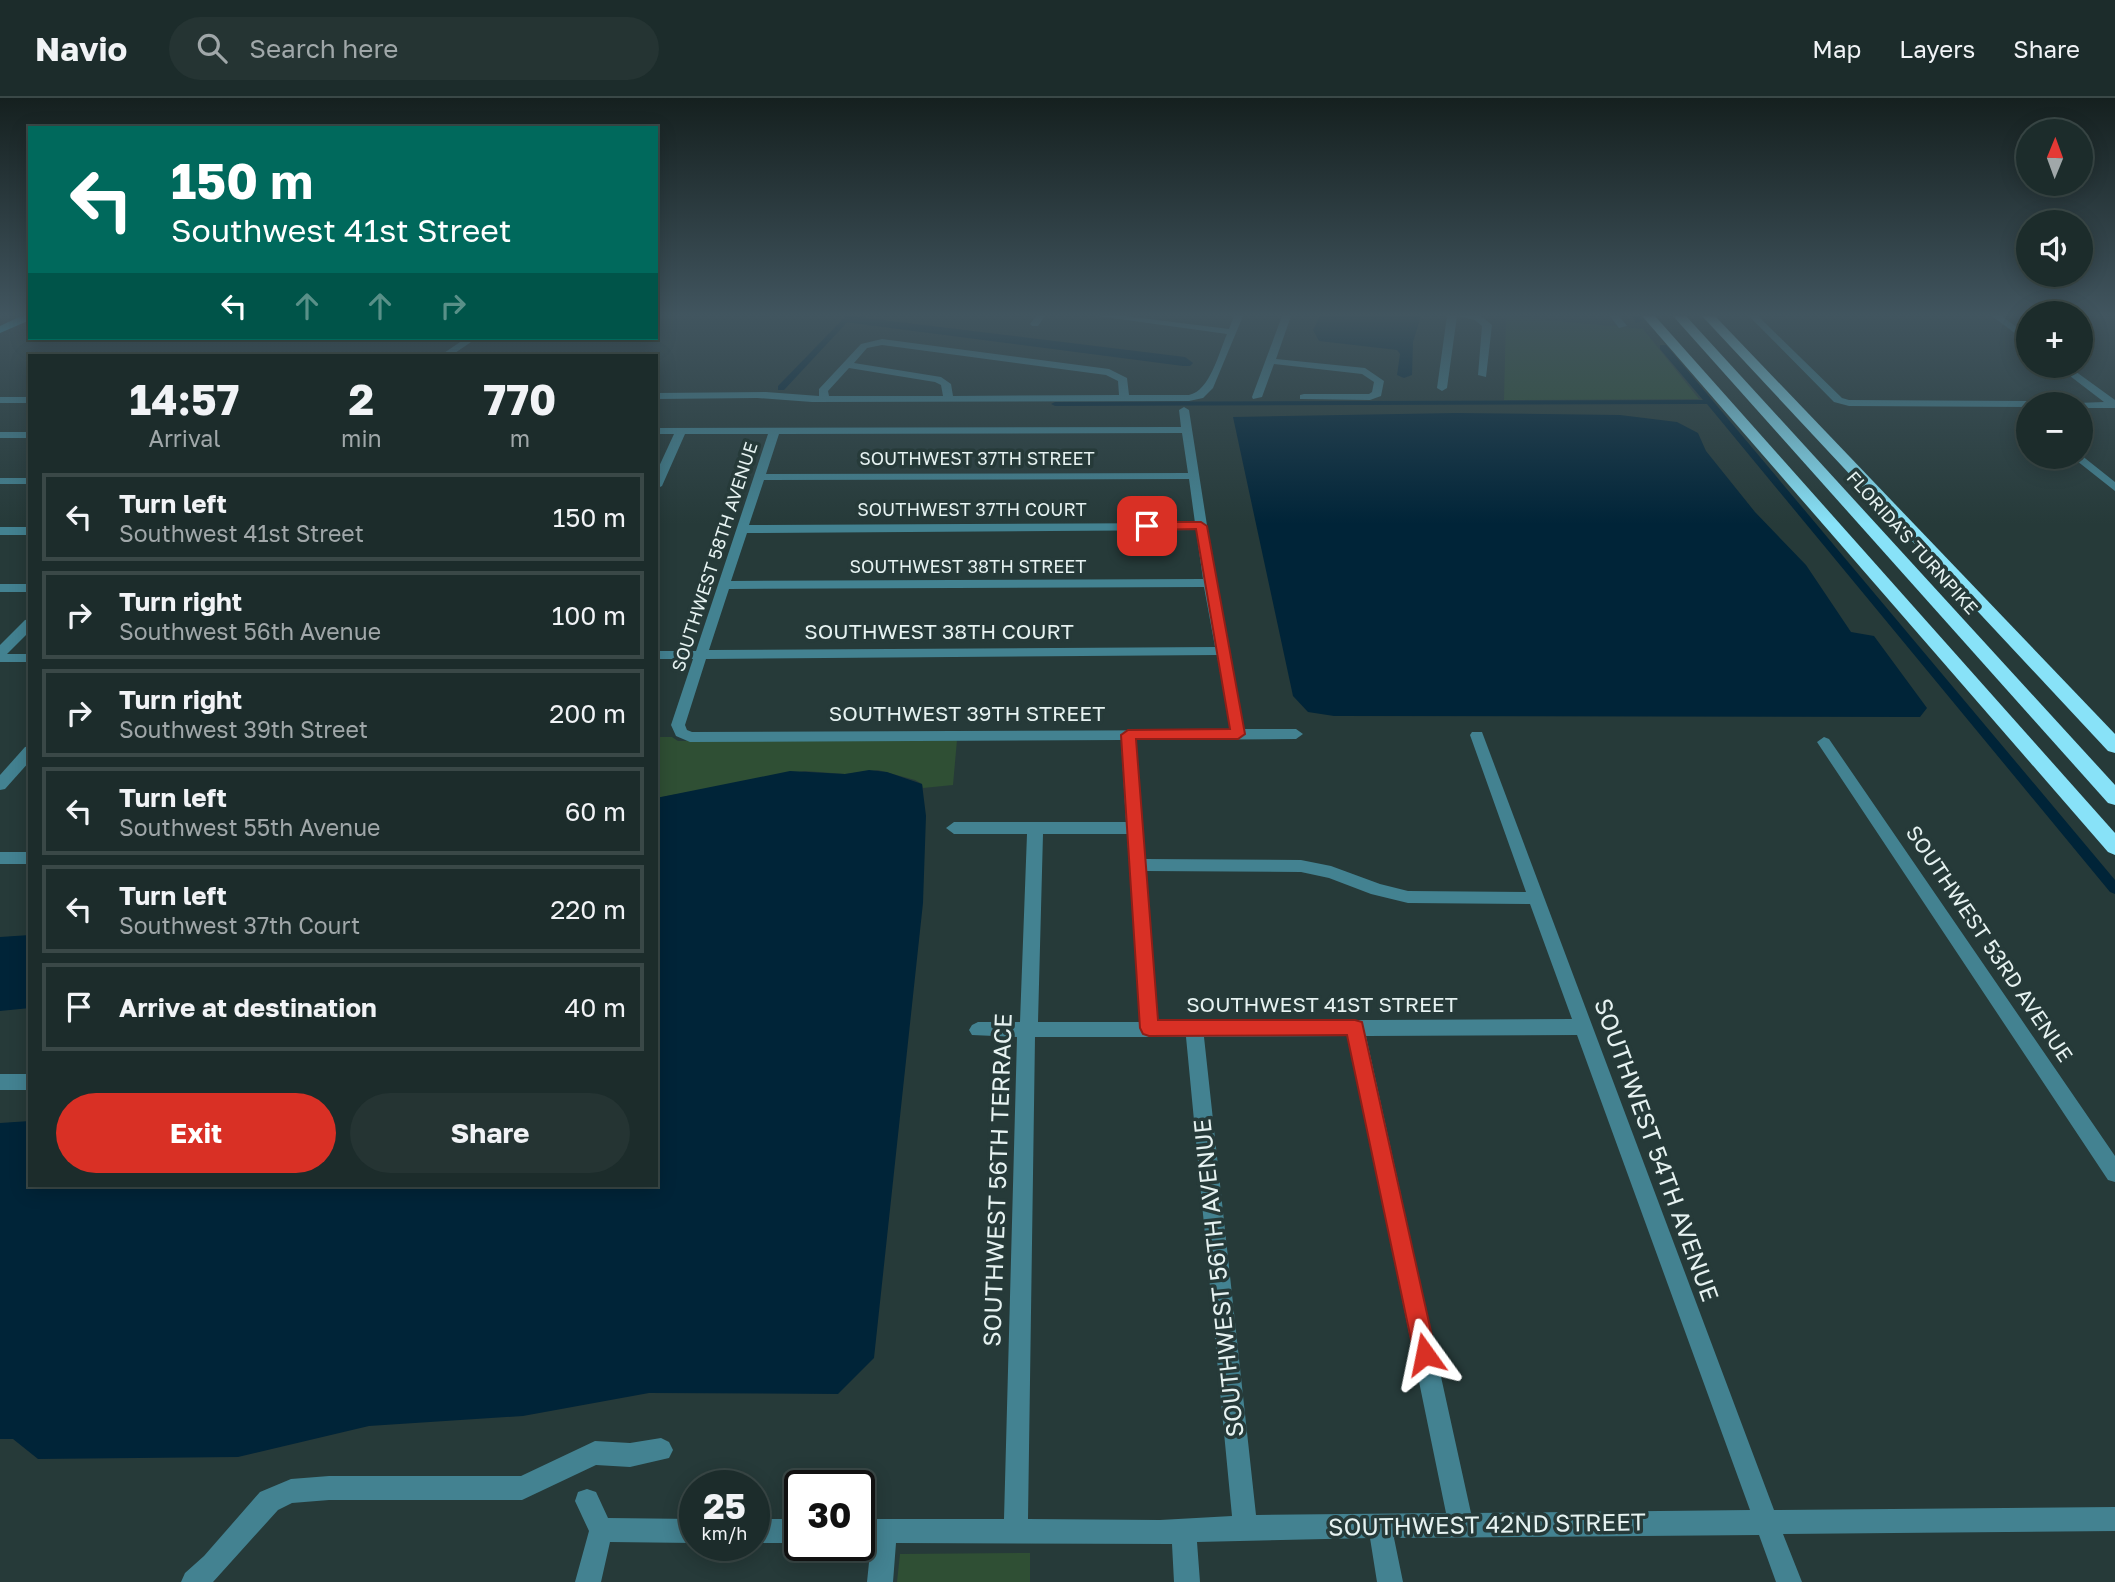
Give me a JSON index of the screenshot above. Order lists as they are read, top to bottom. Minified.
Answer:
{"streets":{"highway":["FLORIDA'S TURNPIKE"],"street":["SOUTHWEST 37TH STREET","SOUTHWEST 37TH COURT","SOUTHWEST 58TH AVENUE","SOUTHWEST 38TH STREET","SOUTHWEST 38TH COURT","SOUTHWEST 39TH STREET","SOUTHWEST 53RD AVENUE","SOUTHWEST 41ST STREET","SOUTHWEST 54TH AVENUE","SOUTHWEST 56TH TERRACE","SOUTHWEST 56TH AVENUE","SOUTHWEST 42ND STREET"]},"crossings":[["SOUTHWEST 37TH STREET","SOUTHWEST 58TH AVENUE"],["SOUTHWEST 37TH COURT","SOUTHWEST 58TH AVENUE"],["SOUTHWEST 58TH AVENUE","SOUTHWEST 38TH STREET"],["SOUTHWEST 58TH AVENUE","SOUTHWEST 38TH COURT"],["SOUTHWEST 58TH AVENUE","SOUTHWEST 39TH STREET"],["SOUTHWEST 41ST STREET","SOUTHWEST 54TH AVENUE"],["SOUTHWEST 41ST STREET","SOUTHWEST 56TH TERRACE"],["SOUTHWEST 41ST STREET","SOUTHWEST 56TH AVENUE"],["SOUTHWEST 54TH AVENUE","SOUTHWEST 42ND STREET"],["SOUTHWEST 56TH TERRACE","SOUTHWEST 42ND STREET"],["SOUTHWEST 56TH AVENUE","SOUTHWEST 42ND STREET"]],"north":"top","page":{"header":"Navio","search":"Search here","nav":["Map","Layers","Share"],"map_buttons":["+","−"],"turn":["150 m","Southwest 41st Street"],"eta":["14:57","Arrival","2","min","770","m"],"list":[{"name":"Turn left","note":"Southwest 41st Street","value":"150 m"},{"name":"Turn right","note":"Southwest 56th Avenue","value":"100 m"},{"name":"Turn right","note":"Southwest 39th Street","value":"200 m"},{"name":"Turn left","note":"Southwest 55th Avenue","value":"60 m"},{"name":"Turn left","note":"Southwest 37th Court","value":"220 m"},{"name":"Arrive at destination","value":"40 m"}],"buttons":["Exit","Share"],"speed":"25 km/h","limit":"30"}}
